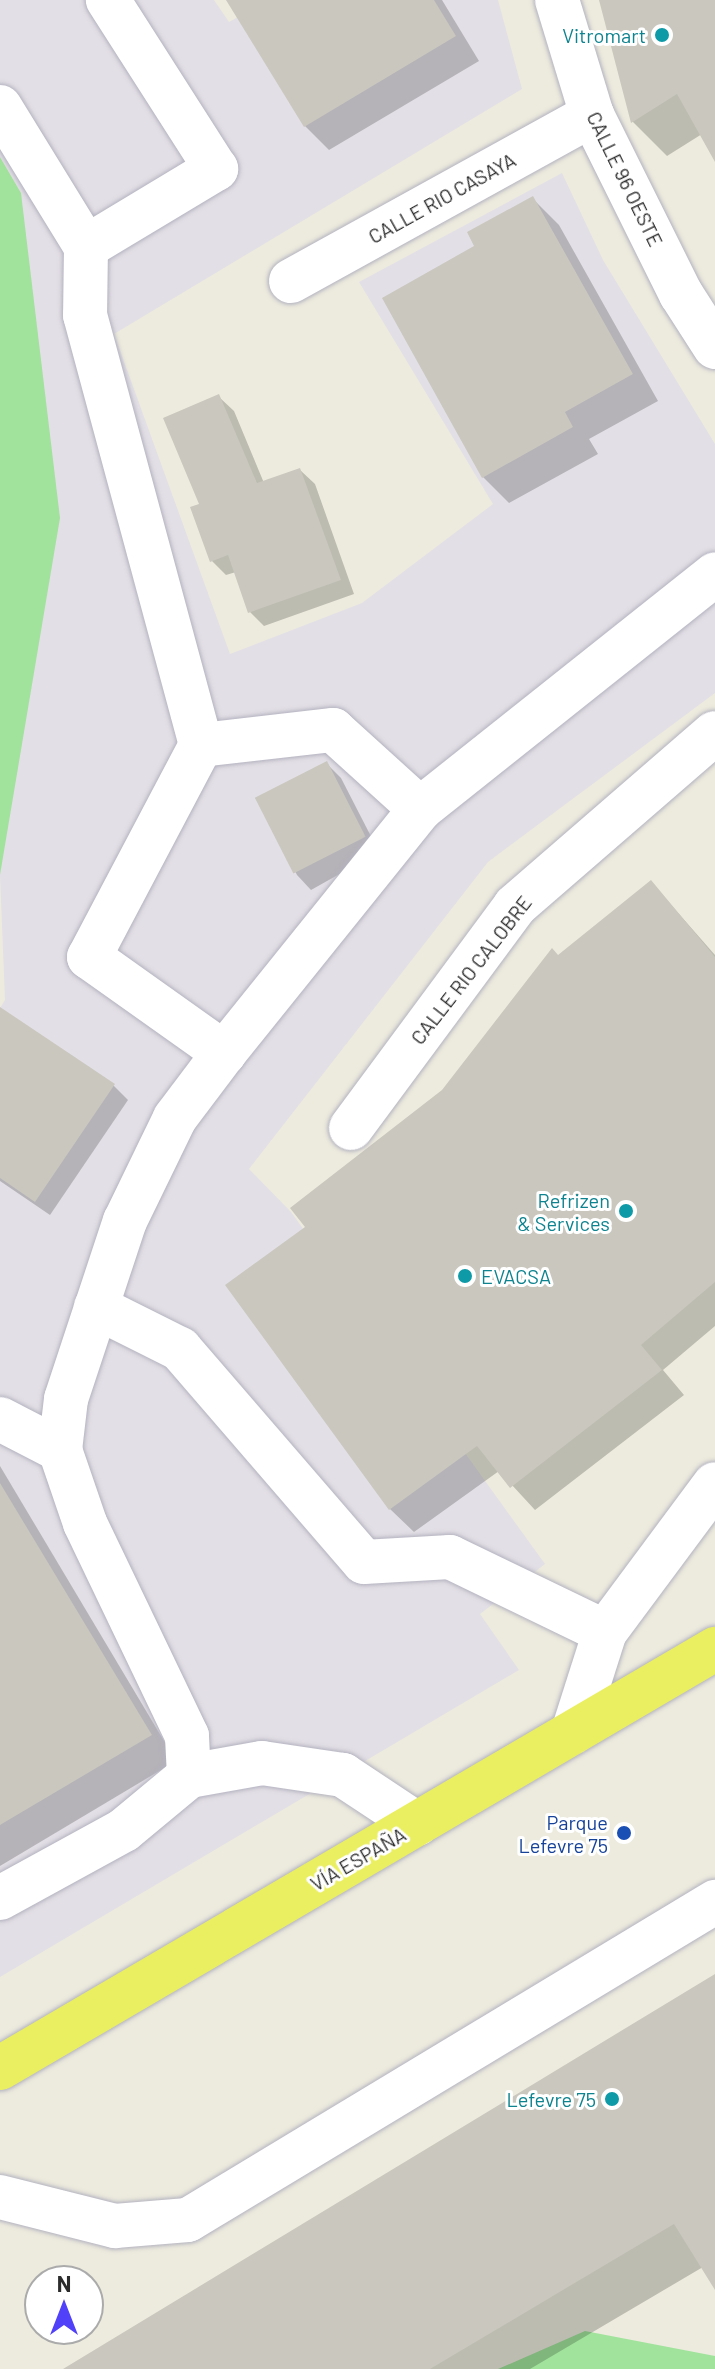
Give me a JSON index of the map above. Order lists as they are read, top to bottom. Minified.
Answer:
{"streets":{"main road":["VÍA ESPAÑA"],"street":["CALLE 96 OESTE","CALLE RIO CASAYA","CALLE RIO CALOBRE"]},"crossings":[["CALLE 96 OESTE","CALLE RIO CASAYA"]],"places":["Vitromart","Refrizen & Services","EVACSA","Parque Lefevre 75","Lefevre 75"],"north":"top"}
